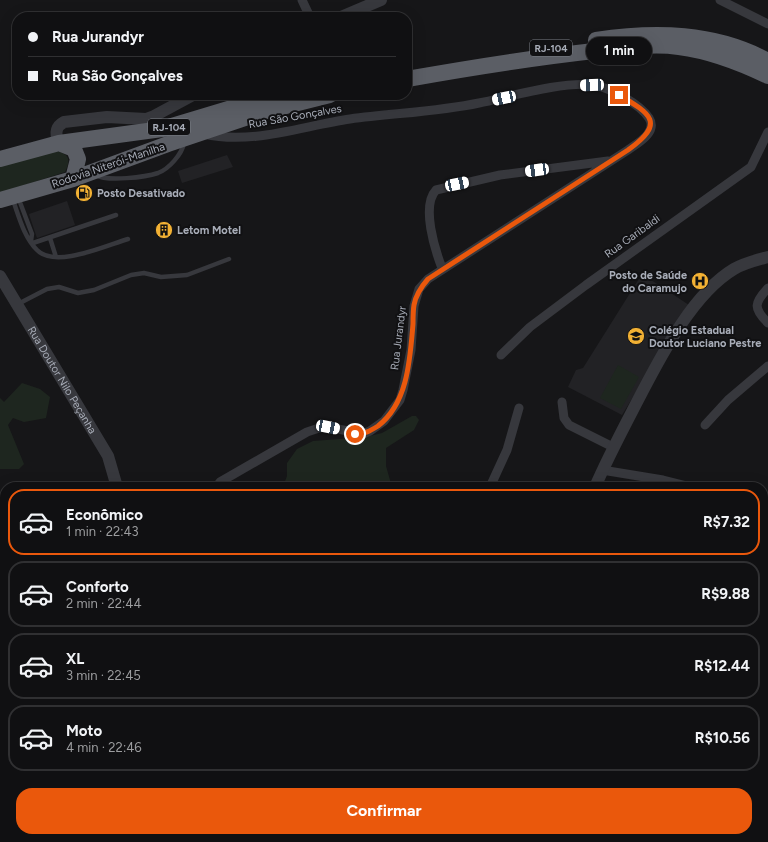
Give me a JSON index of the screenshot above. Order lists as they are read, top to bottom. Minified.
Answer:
{"streets":{"highway":["RJ-104","Rodovia Niterói-Manilha"],"street":["Rua São Gonçalves","Rua Garibaldi","Rua Jurandyr","Rua Doutor Nilo Peçanha"]},"crossings":[["Rua São Gonçalves","Rodovia Niterói-Manilha"],["Rua São Gonçalves","Rua Jurandyr"]],"places":{"fuel station":["Posto Desativado"],"building":["Letom Motel"],"hospital":["Posto de Saúde do Caramujo"],"school or university":["Colégio Estadual Doutor Luciano Pestre"]},"page":{"banner":["Rua Jurandyr","Rua São Gonçalves"],"bubble":"1 min","list":[{"name":"Econômico","note":"1 min · 22:43","value":"R$7.32"},{"name":"Conforto","note":"2 min · 22:44","value":"R$9.88"},{"name":"XL","note":"3 min · 22:45","value":"R$12.44"},{"name":"Moto","note":"4 min · 22:46","value":"R$10.56"}],"buttons":"Confirmar"}}
